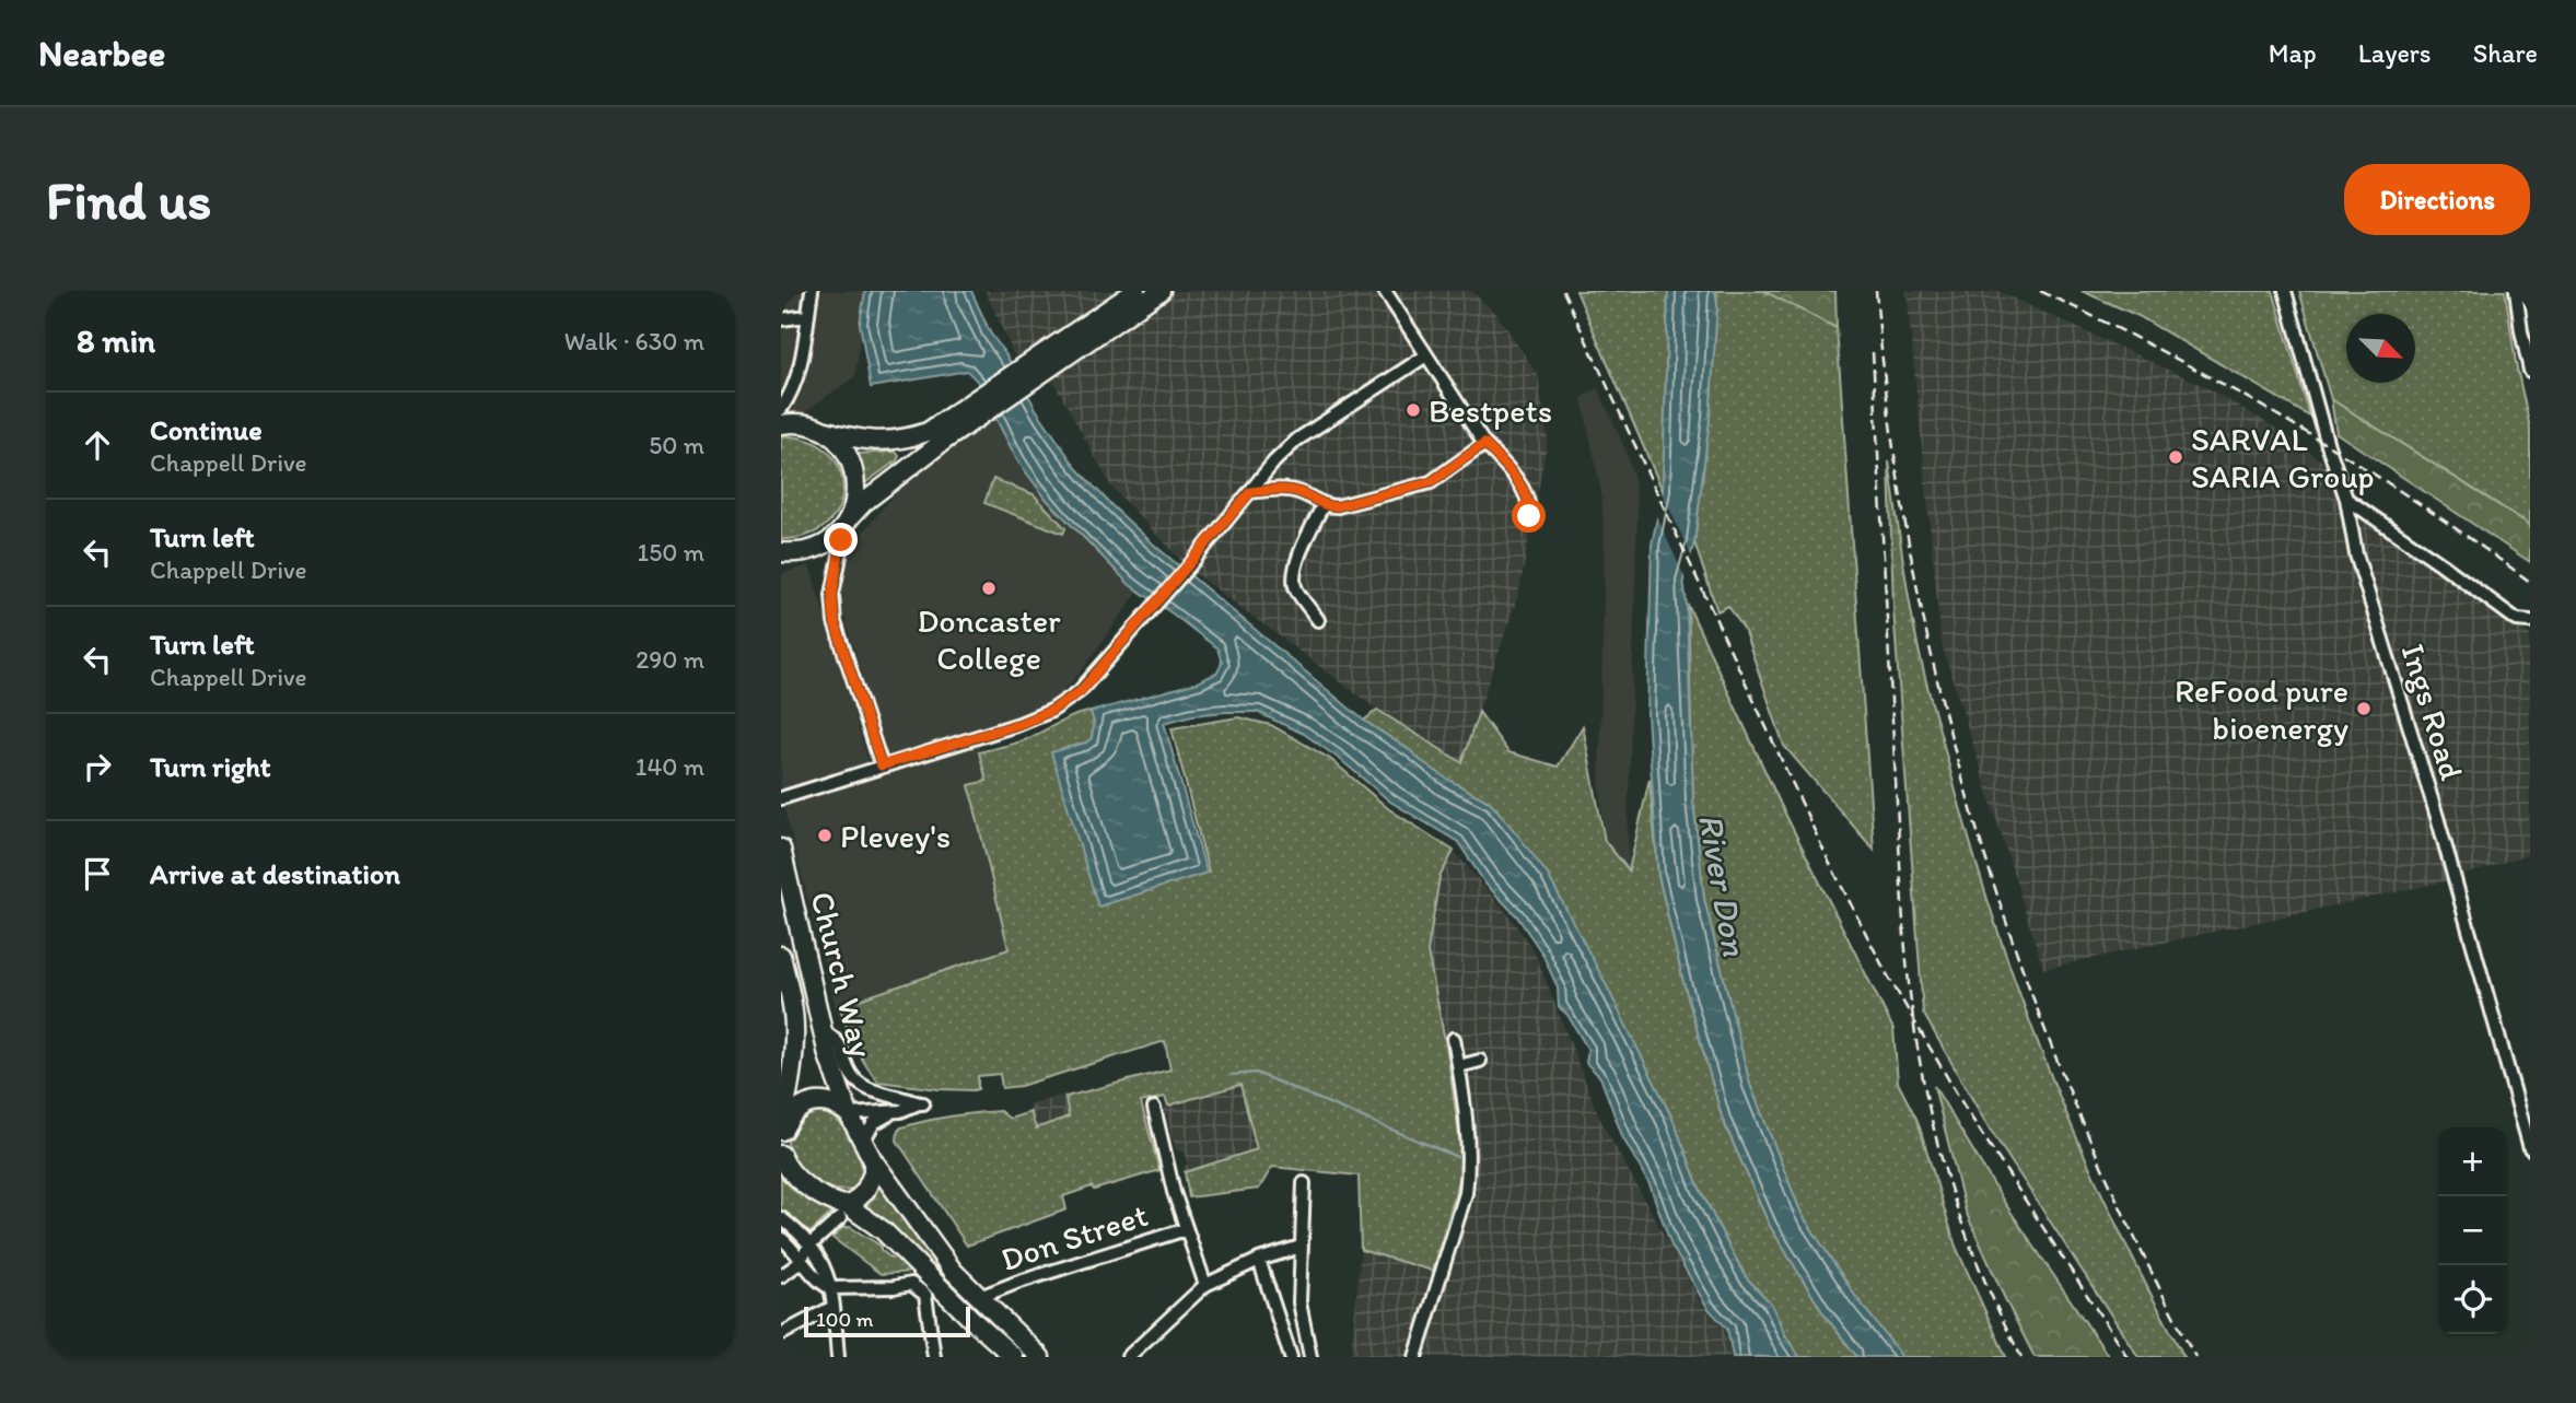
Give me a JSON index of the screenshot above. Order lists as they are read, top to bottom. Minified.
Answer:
{"streets":{"highway":["Church Way"],"street":["Ings Road","Don Street"]},"crossings":[["Church Way","Don Street"]],"water":["River Don"],"places":["Bestpets","SARVAL SARIA Group","Doncaster College","ReFood pure bioenergy","Plevey's"],"scale_bar":"100 m","north":"bottom right","page":{"header":"Nearbee","nav":["Map","Layers","Share"],"buttons":"Directions","title":"Find us","heading":["8 min","Walk · 630 m"],"list":[["Continue","Chappell Drive","50 m"],["Turn left","Chappell Drive","150 m"],["Turn left","Chappell Drive","290 m"],["Turn right","140 m"],"Arrive at destination"],"map_buttons":["+","−"],"scale":"100 m"}}
